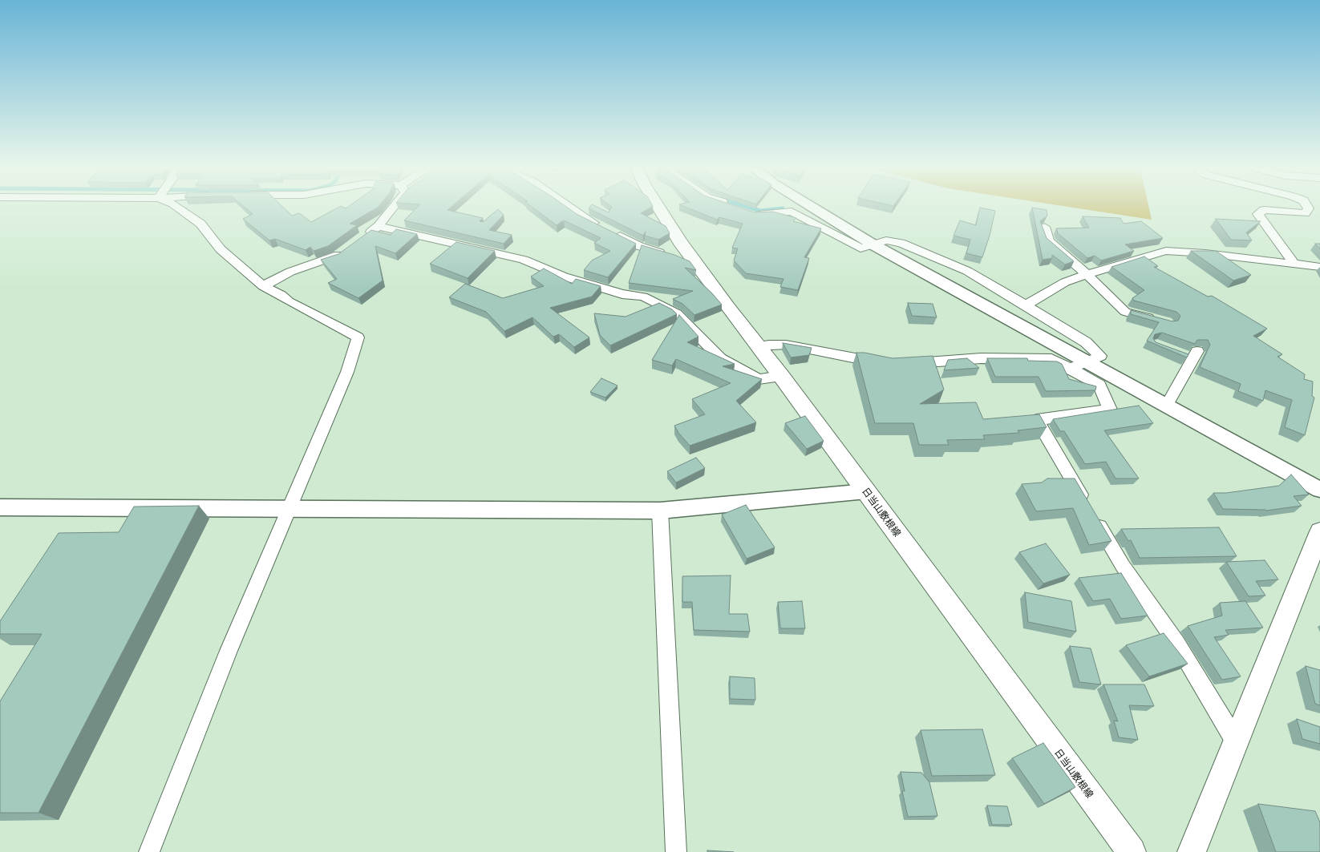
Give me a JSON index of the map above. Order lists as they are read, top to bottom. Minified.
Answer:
{"streets":{"main road":["日当山敷根線"]}}
